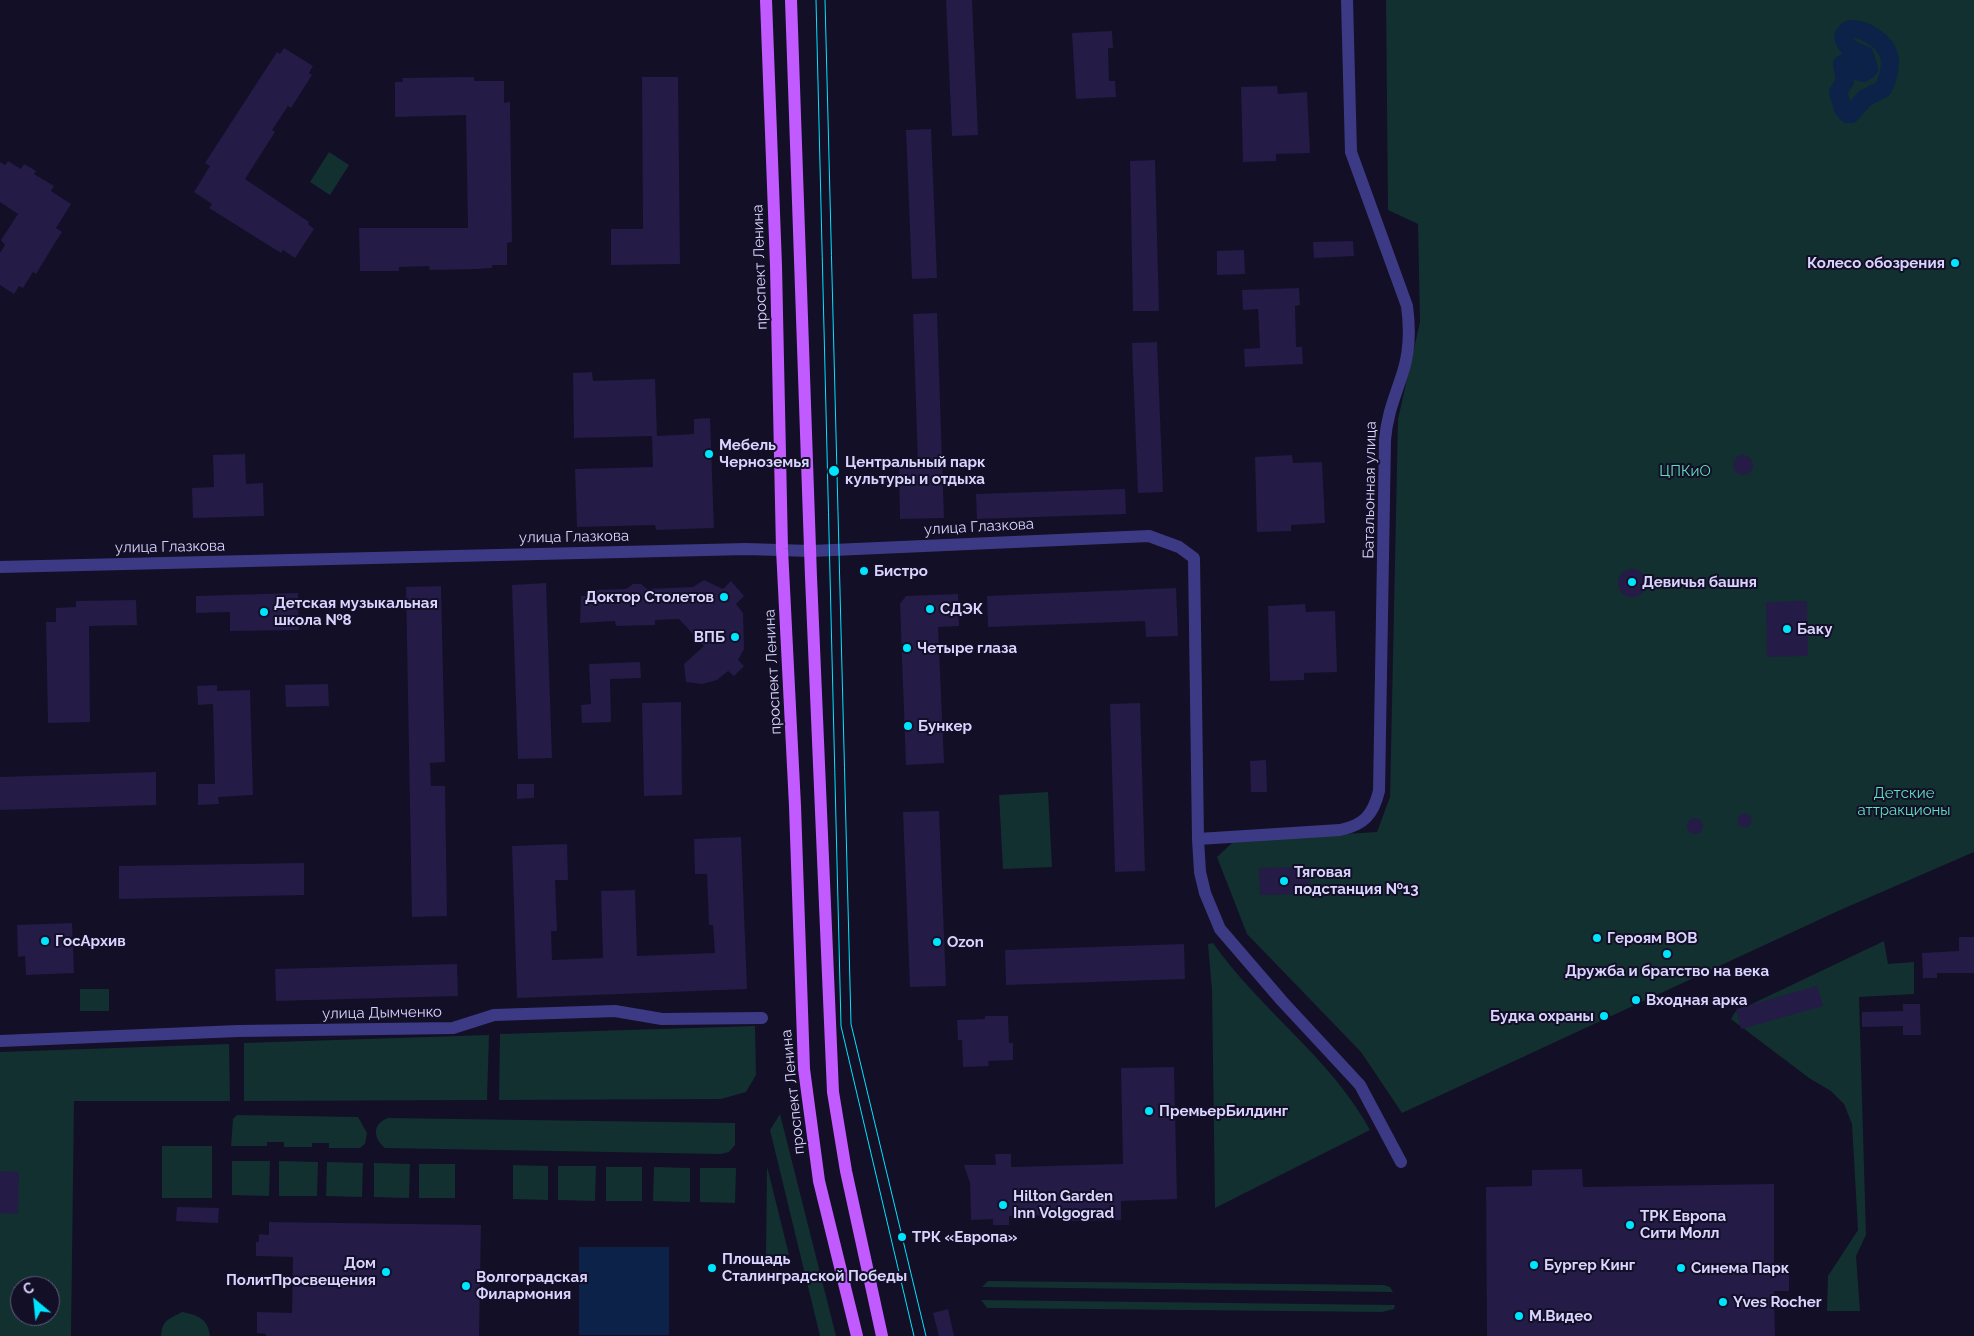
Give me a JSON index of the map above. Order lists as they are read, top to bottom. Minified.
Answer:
{"streets":{"main road":["проспект Ленина"],"street":["Батальонная улица","улица Глазкова","улица Дымченко"]},"crossings":[["проспект Ленина","улица Глазкова"],["Батальонная улица","улица Глазкова"]],"parks":["ЦПКиО","Детские аттракционы"],"places":["Колесо обозрения","Мебель Черноземья","Центральный парк культуры и отдыха","Бистро","Девичья башня","Доктор Столетов","СДЭК","Детская музыкальная школа №8","Баку","ВПБ","Четыре глаза","Бункер","Тяговая подстанция №13","Героям ВОВ","ГосАрхив","Ozon","Дружба и братство на века","Входная арка","Будка охраны","ПремьерБилдинг","Hilton Garden Inn Volgograd","ТРК Европа Сити Молл","ТРК «Европа»","Бургер Кинг","Площадь Сталинградской Победы","Синема Парк","Дом ПолитПросвещения","Волгоградская Филармония","Yves Rocher","М.Видео"],"north":"top left"}
